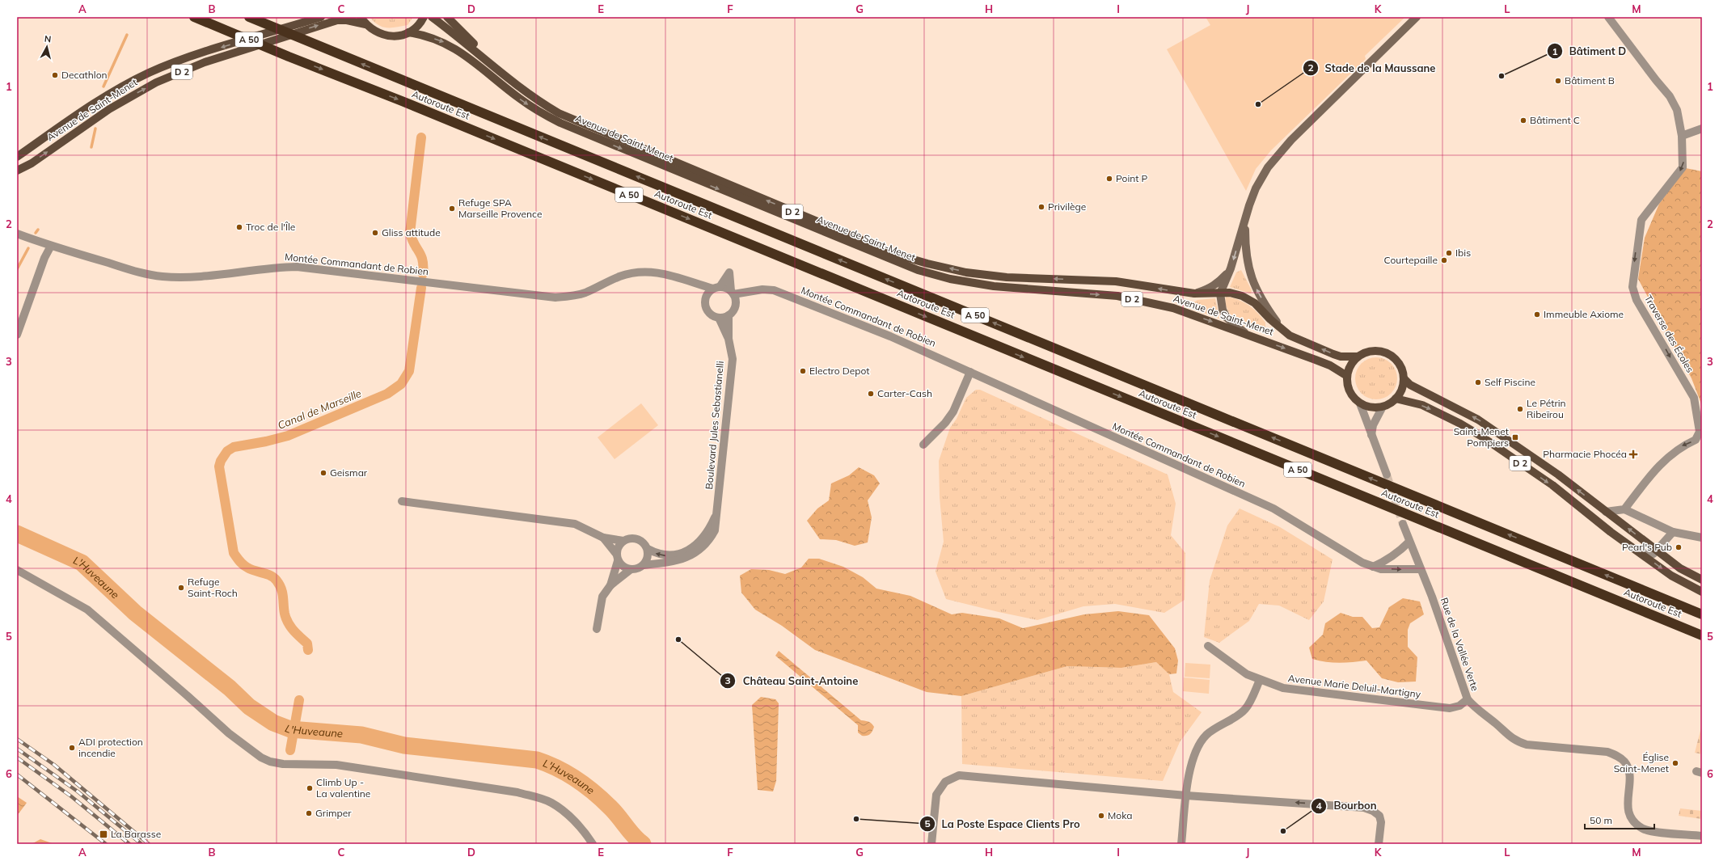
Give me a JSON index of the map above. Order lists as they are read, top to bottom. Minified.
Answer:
{"streets":{"highway":["A 50","Autoroute Est"],"main road":["D 2","Avenue de Saint-Menet"],"street":["Montée Commandant de Robien","Traverse des Écoles","Boulevard Jules Sebastianelli","Rue de la Vallée Verte","Avenue Marie Deluil-Martigny"]},"crossings":[["D 2","Avenue de Saint-Menet"],["Montée Commandant de Robien","Boulevard Jules Sebastianelli"],["Montée Commandant de Robien","Rue de la Vallée Verte"],["Rue de la Vallée Verte","Avenue Marie Deluil-Martigny"]],"one_way":["Traverse des Écoles"],"water":["Canal de Marseille","L'Huveaune"],"places":{"other":["Decathlon","Bâtiment D","Bâtiment B","Stade de la Maussane","Bâtiment C","Point P","Privilège","Refuge SPA Marseille Provence","Troc de l'Île","Gliss attitude","Ibis","Courtepaille","Immeuble Axiome","Electro Depot","Self Piscine","Carter-Cash","Le Pétrin Ribeïrou","Geismar","Pearl's Pub","Refuge Saint-Roch","Château Saint-Antoine","ADI protection incendie","Église Saint-Menet","Climb Up - La valentine","Grimper","Moka","La Poste Espace Clients Pro","Bourbon"],"transit":["Saint-Menet Pompiers","La Barasse"],"health":["Pharmacie Phocéa"]},"scale_bar":"50 m","north":"top","grid":{"columns":["A","B","C","D","E","F","G","H","I","J","K","L","M"],"rows":["1","2","3","4","5","6"]}}
